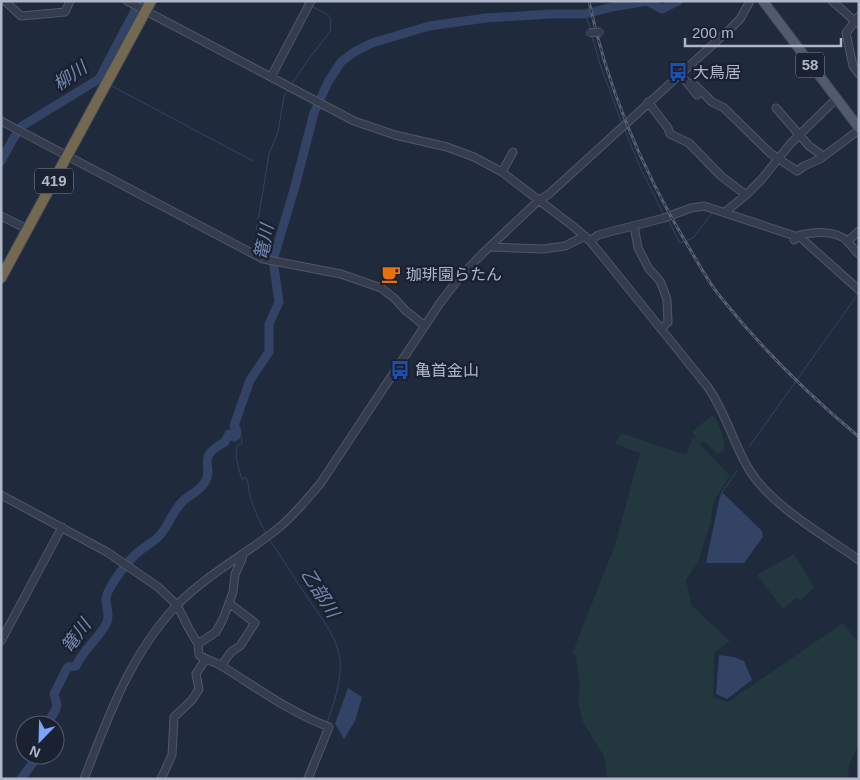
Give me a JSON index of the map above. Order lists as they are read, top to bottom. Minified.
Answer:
{"streets":{"highway":["419"],"main road":["58"]},"water":["柳川","篭川","乙部川"],"places":{"bus stop":["大鳥居","亀首金山"],"cafe":["珈琲園らたん"]},"scale_bar":"200 m","north":"bottom left"}
